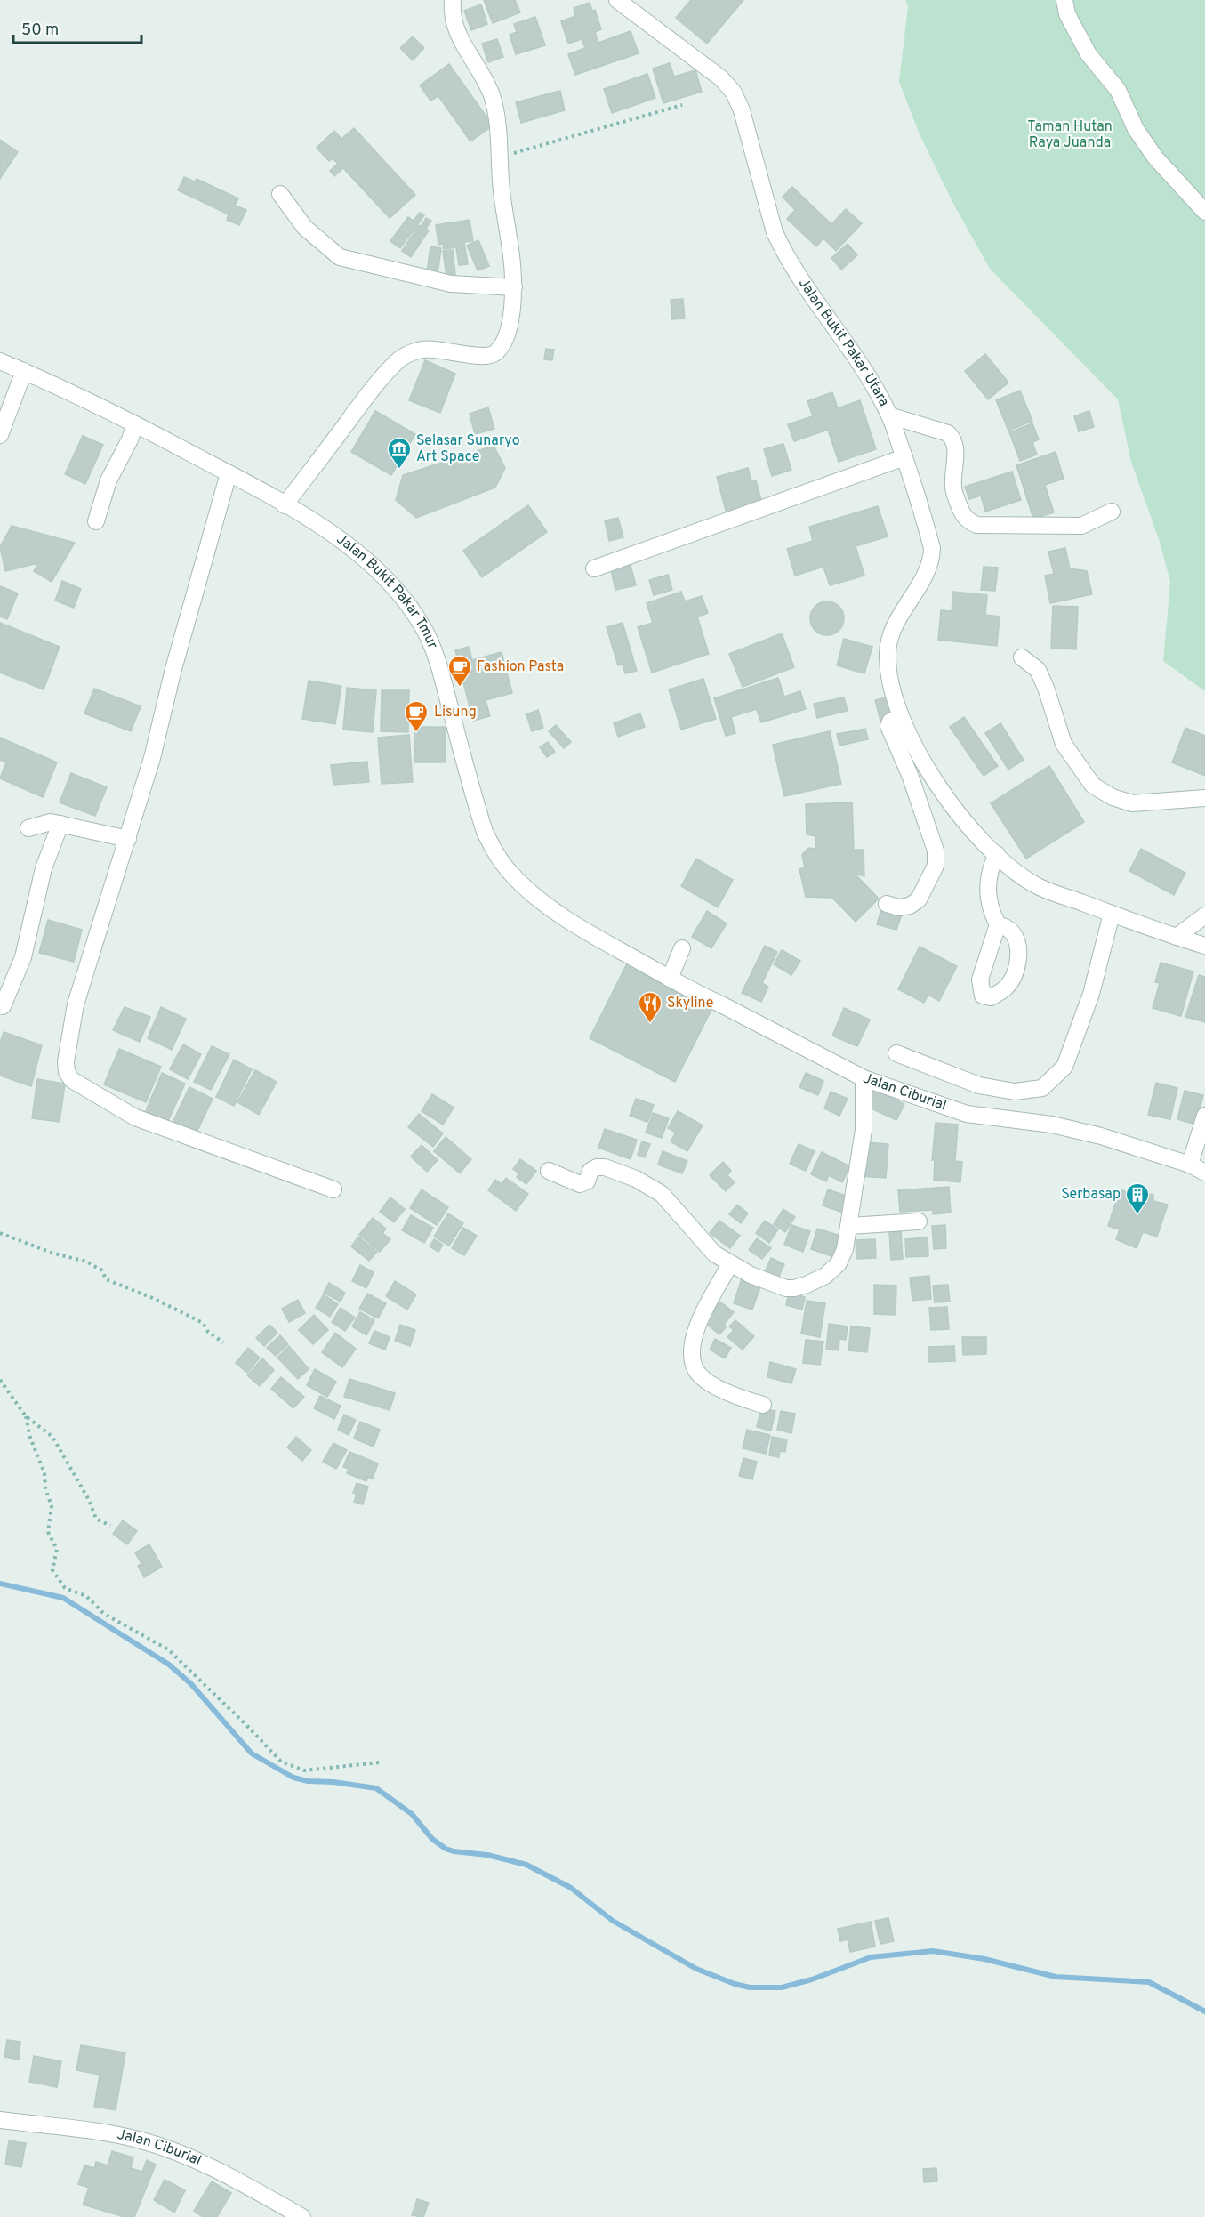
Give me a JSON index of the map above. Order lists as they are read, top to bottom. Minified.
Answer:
{"streets":{"street":["Jalan Bukit Pakar Utara","Jalan Bukit Pakar Tmur","Jalan Ciburial"]},"crossings":[["Jalan Bukit Pakar Tmur","Jalan Ciburial"]],"parks":["Taman Hutan Raya Juanda"],"places":{"museum":["Selasar Sunaryo Art Space"],"cafe":["Fashion Pasta","Lisung"],"restaurant":["Skyline"],"building":["Serbasap"]},"scale_bar":"50 m"}
